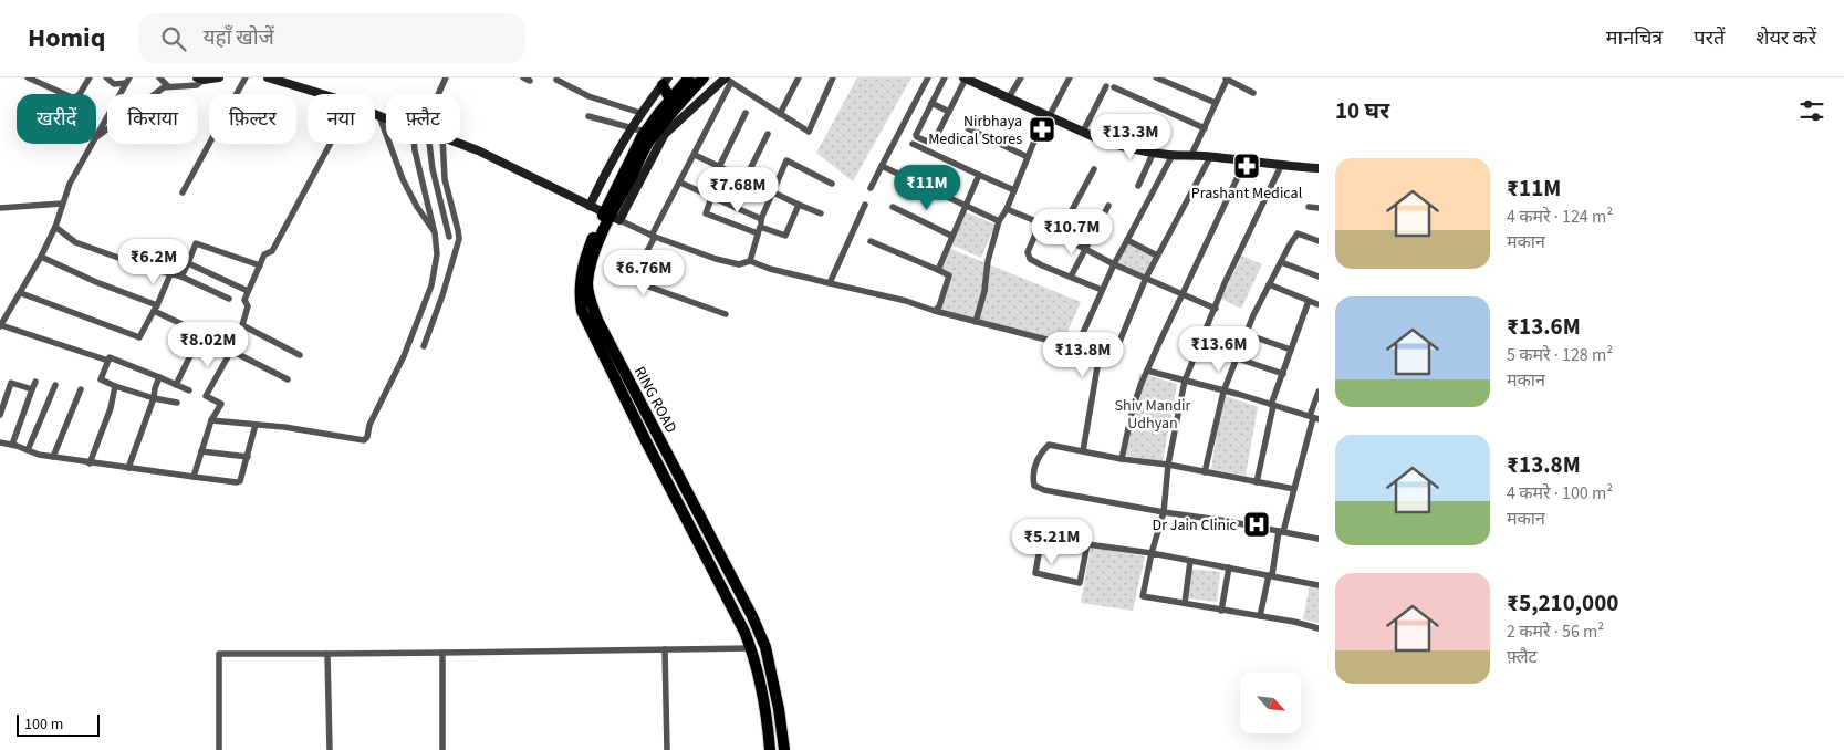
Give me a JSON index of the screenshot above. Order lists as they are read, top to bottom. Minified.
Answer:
{"streets":{"highway":["RING ROAD"]},"parks":["Shiv Mandir Udhyan"],"places":{"pharmacy":["Nirbhaya Medical Stores","Prashant Medical"],"hospital":["Dr Jain Clinic"]},"scale_bar":"100 m","north":"bottom right","page":{"header":"Homiq","search":"यहाँ खोजें","nav":["मानचित्र","परतें","शेयर करें"],"heading":"10 घर","chip":["खरीदें","किराया","फ़िल्टर","नया","फ़्लैट"],"price":["₹13.3M","₹11M","₹7.68M","₹10.7M","₹6.2M","₹6.76M","₹8.02M","₹13.6M","₹13.8M","₹5.21M"],"list":[{"name":"₹11M","note":"4 कमरे · 124 m² · मकान"},{"name":"₹13.6M","note":"5 कमरे · 128 m² · मकान"},{"name":"₹13.8M","note":"4 कमरे · 100 m² · मकान"},{"name":"₹5,210,000","note":"2 कमरे · 56 m² · फ़्लैट"}],"scale":"100 m"}}
